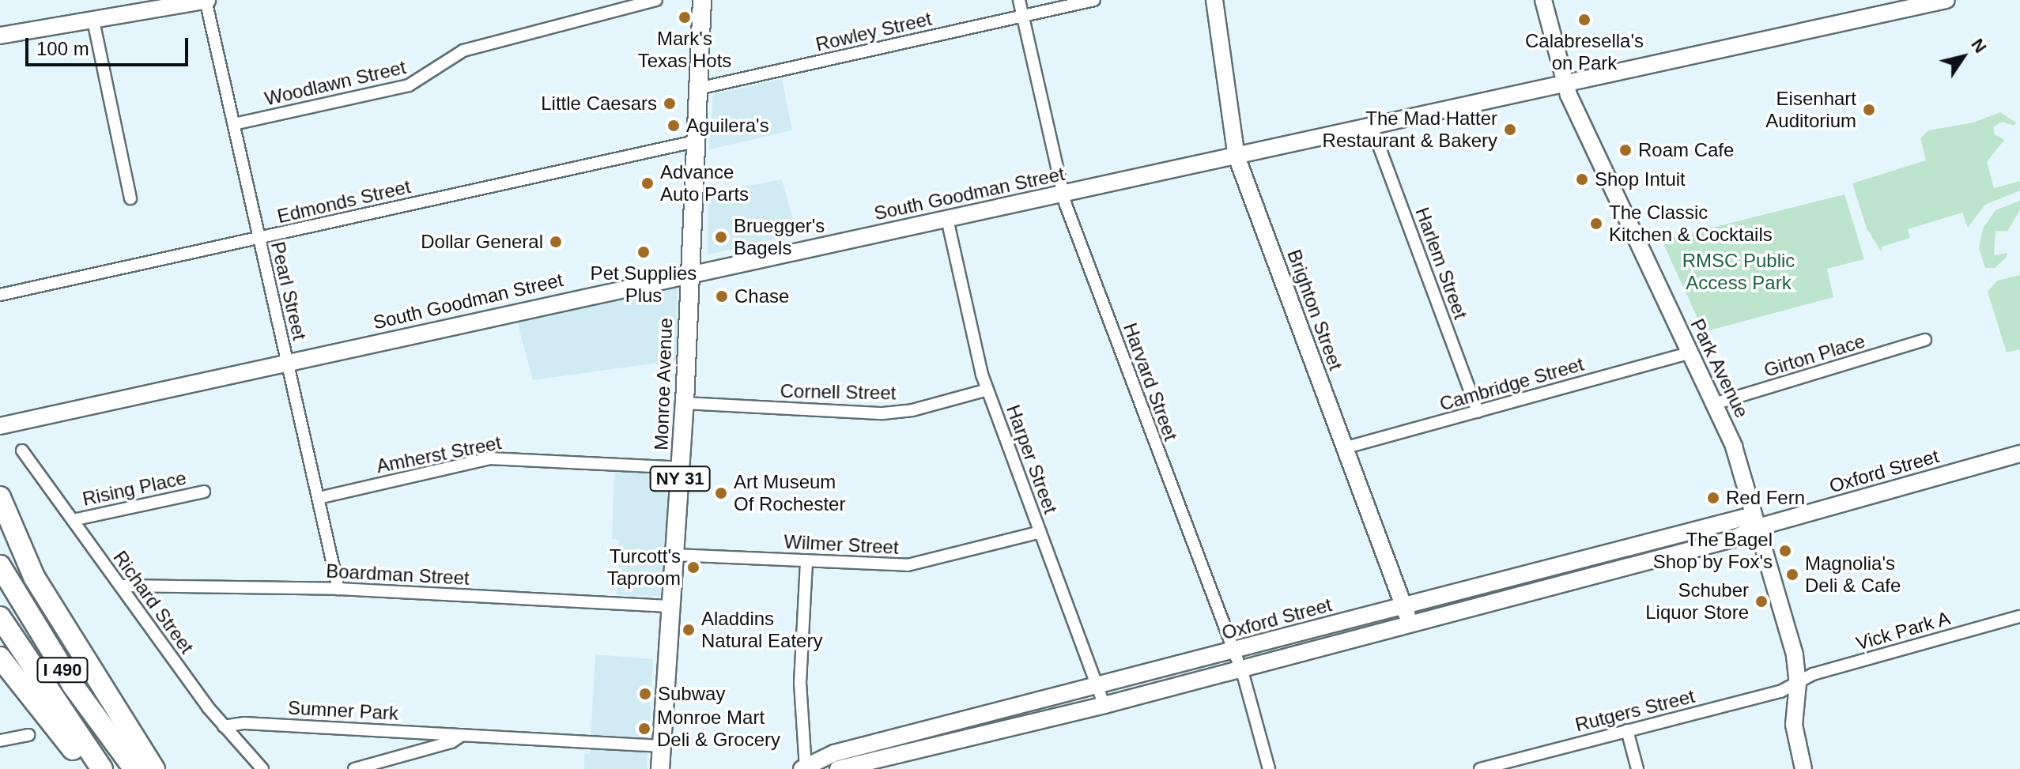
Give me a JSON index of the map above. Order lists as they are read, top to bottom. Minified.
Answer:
{"streets":{"highway":["I 490"],"main road":["Monroe Avenue","NY 31"],"street":["Rowley Street","Woodlawn Street","South Goodman Street","Edmonds Street","Harlem Street","Pearl Street","Brighton Street","Girton Place","Park Avenue","Harvard Street","Cambridge Street","Cornell Street","Amherst Street","Harper Street","Oxford Street","Rising Place","Wilmer Street","Boardman Street","Richard Street","Vick Park A","Sumner Park","Rutgers Street"]},"crossings":[["Rowley Street","Harvard Street"],["Rowley Street","Monroe Avenue"],["Woodlawn Street","Pearl Street"],["South Goodman Street","Harlem Street"],["South Goodman Street","Pearl Street"],["South Goodman Street","Brighton Street"],["South Goodman Street","Park Avenue"],["South Goodman Street","Harvard Street"],["South Goodman Street","Monroe Avenue"],["South Goodman Street","Harper Street"],["Edmonds Street","Pearl Street"],["Edmonds Street","Monroe Avenue"],["Harlem Street","Cambridge Street"],["Pearl Street","Amherst Street"],["Pearl Street","Boardman Street"],["Brighton Street","Cambridge Street"],["Brighton Street","Oxford Street"],["Girton Place","Park Avenue"],["Park Avenue","Cambridge Street"],["Park Avenue","Oxford Street"],["Park Avenue","Vick Park A"],["Park Avenue","Rutgers Street"],["Harvard Street","Oxford Street"],["Monroe Avenue","Cornell Street"],["Monroe Avenue","Amherst Street"],["Monroe Avenue","Wilmer Street"],["Monroe Avenue","Boardman Street"],["Monroe Avenue","Sumner Park"],["Cornell Street","Harper Street"],["Harper Street","Oxford Street"],["Harper Street","Wilmer Street"],["Rising Place","Richard Street"],["Boardman Street","Richard Street"],["Richard Street","Sumner Park"],["Vick Park A","Rutgers Street"]],"parks":["RMSC Public Access Park"],"places":["Mark's Texas Hots","Calabresella's on Park","Little Caesars","Eisenhart Auditorium","Aguilera's","The Mad Hatter Restaurant & Bakery","Roam Cafe","Shop Intuit","Advance Auto Parts","The Classic Kitchen & Cocktails","Bruegger's Bagels","Dollar General","Pet Supplies Plus","Chase","Art Museum Of Rochester","Red Fern","The Bagel Shop by Fox's","Turcott's Taproom","Magnolia's Deli & Cafe","Schuber Liquor Store","Aladdins Natural Eatery","Subway","Monroe Mart Deli & Grocery"],"scale_bar":"100 m","north":"top right"}
